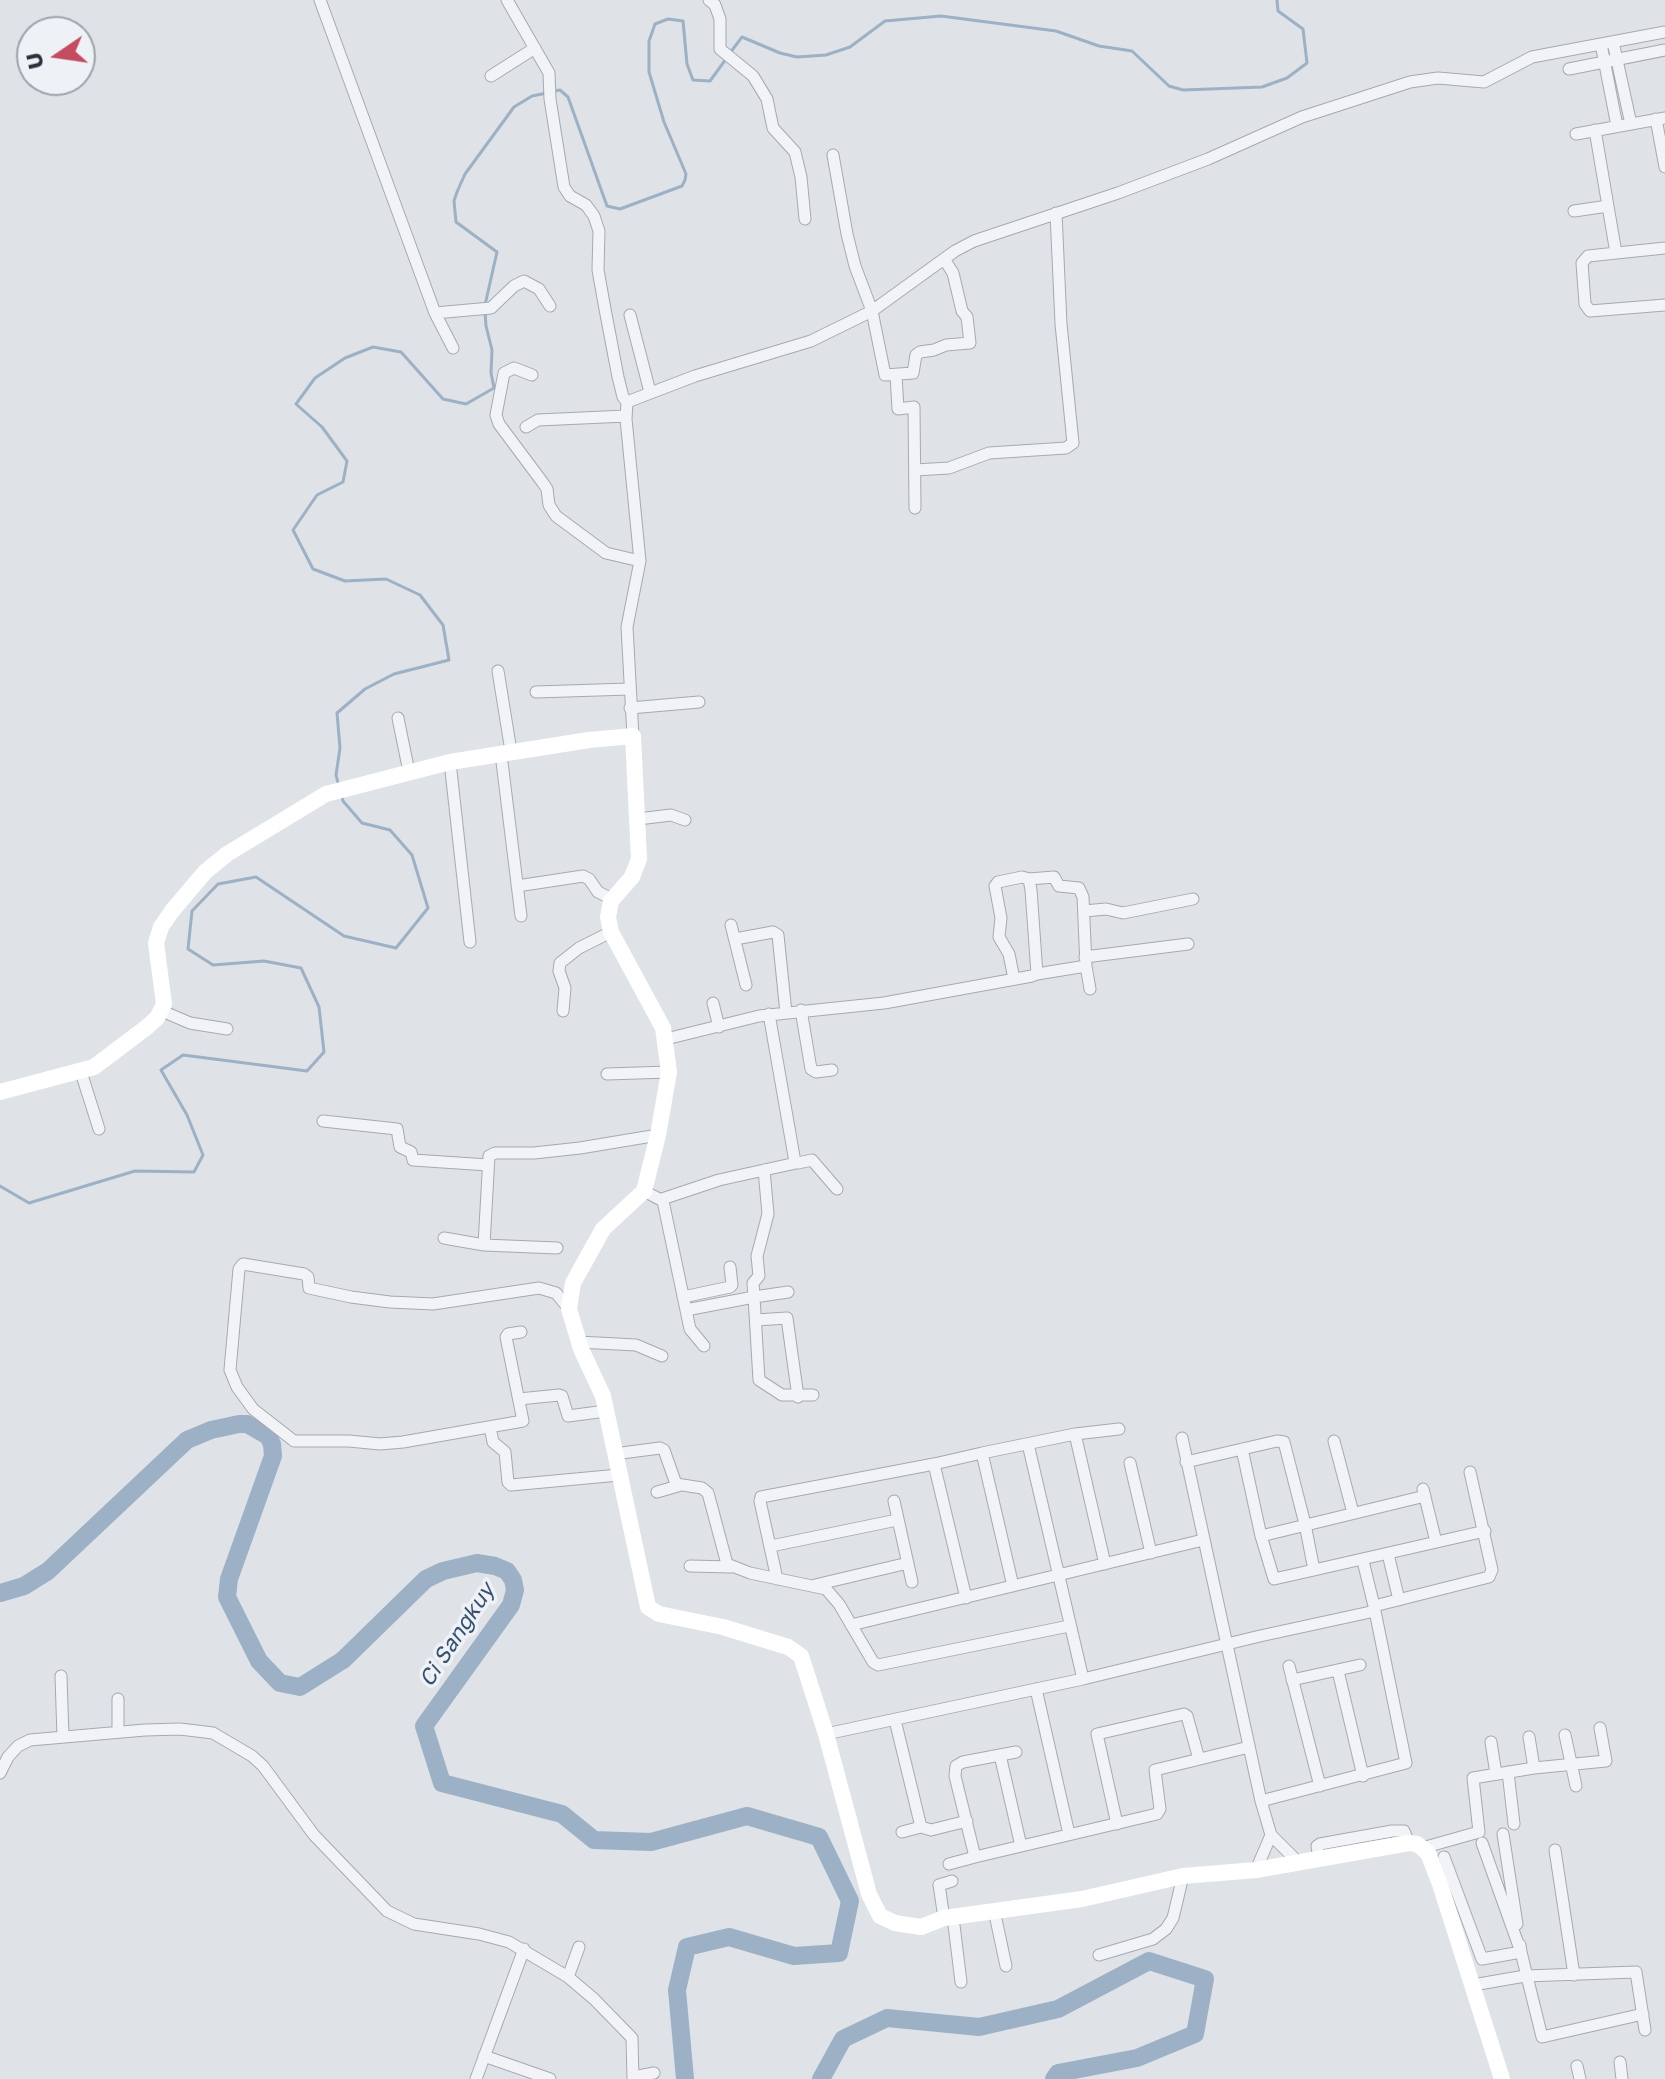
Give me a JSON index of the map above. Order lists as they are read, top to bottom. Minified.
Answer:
{"water":["Ci Sangkuy"],"north":"left"}
